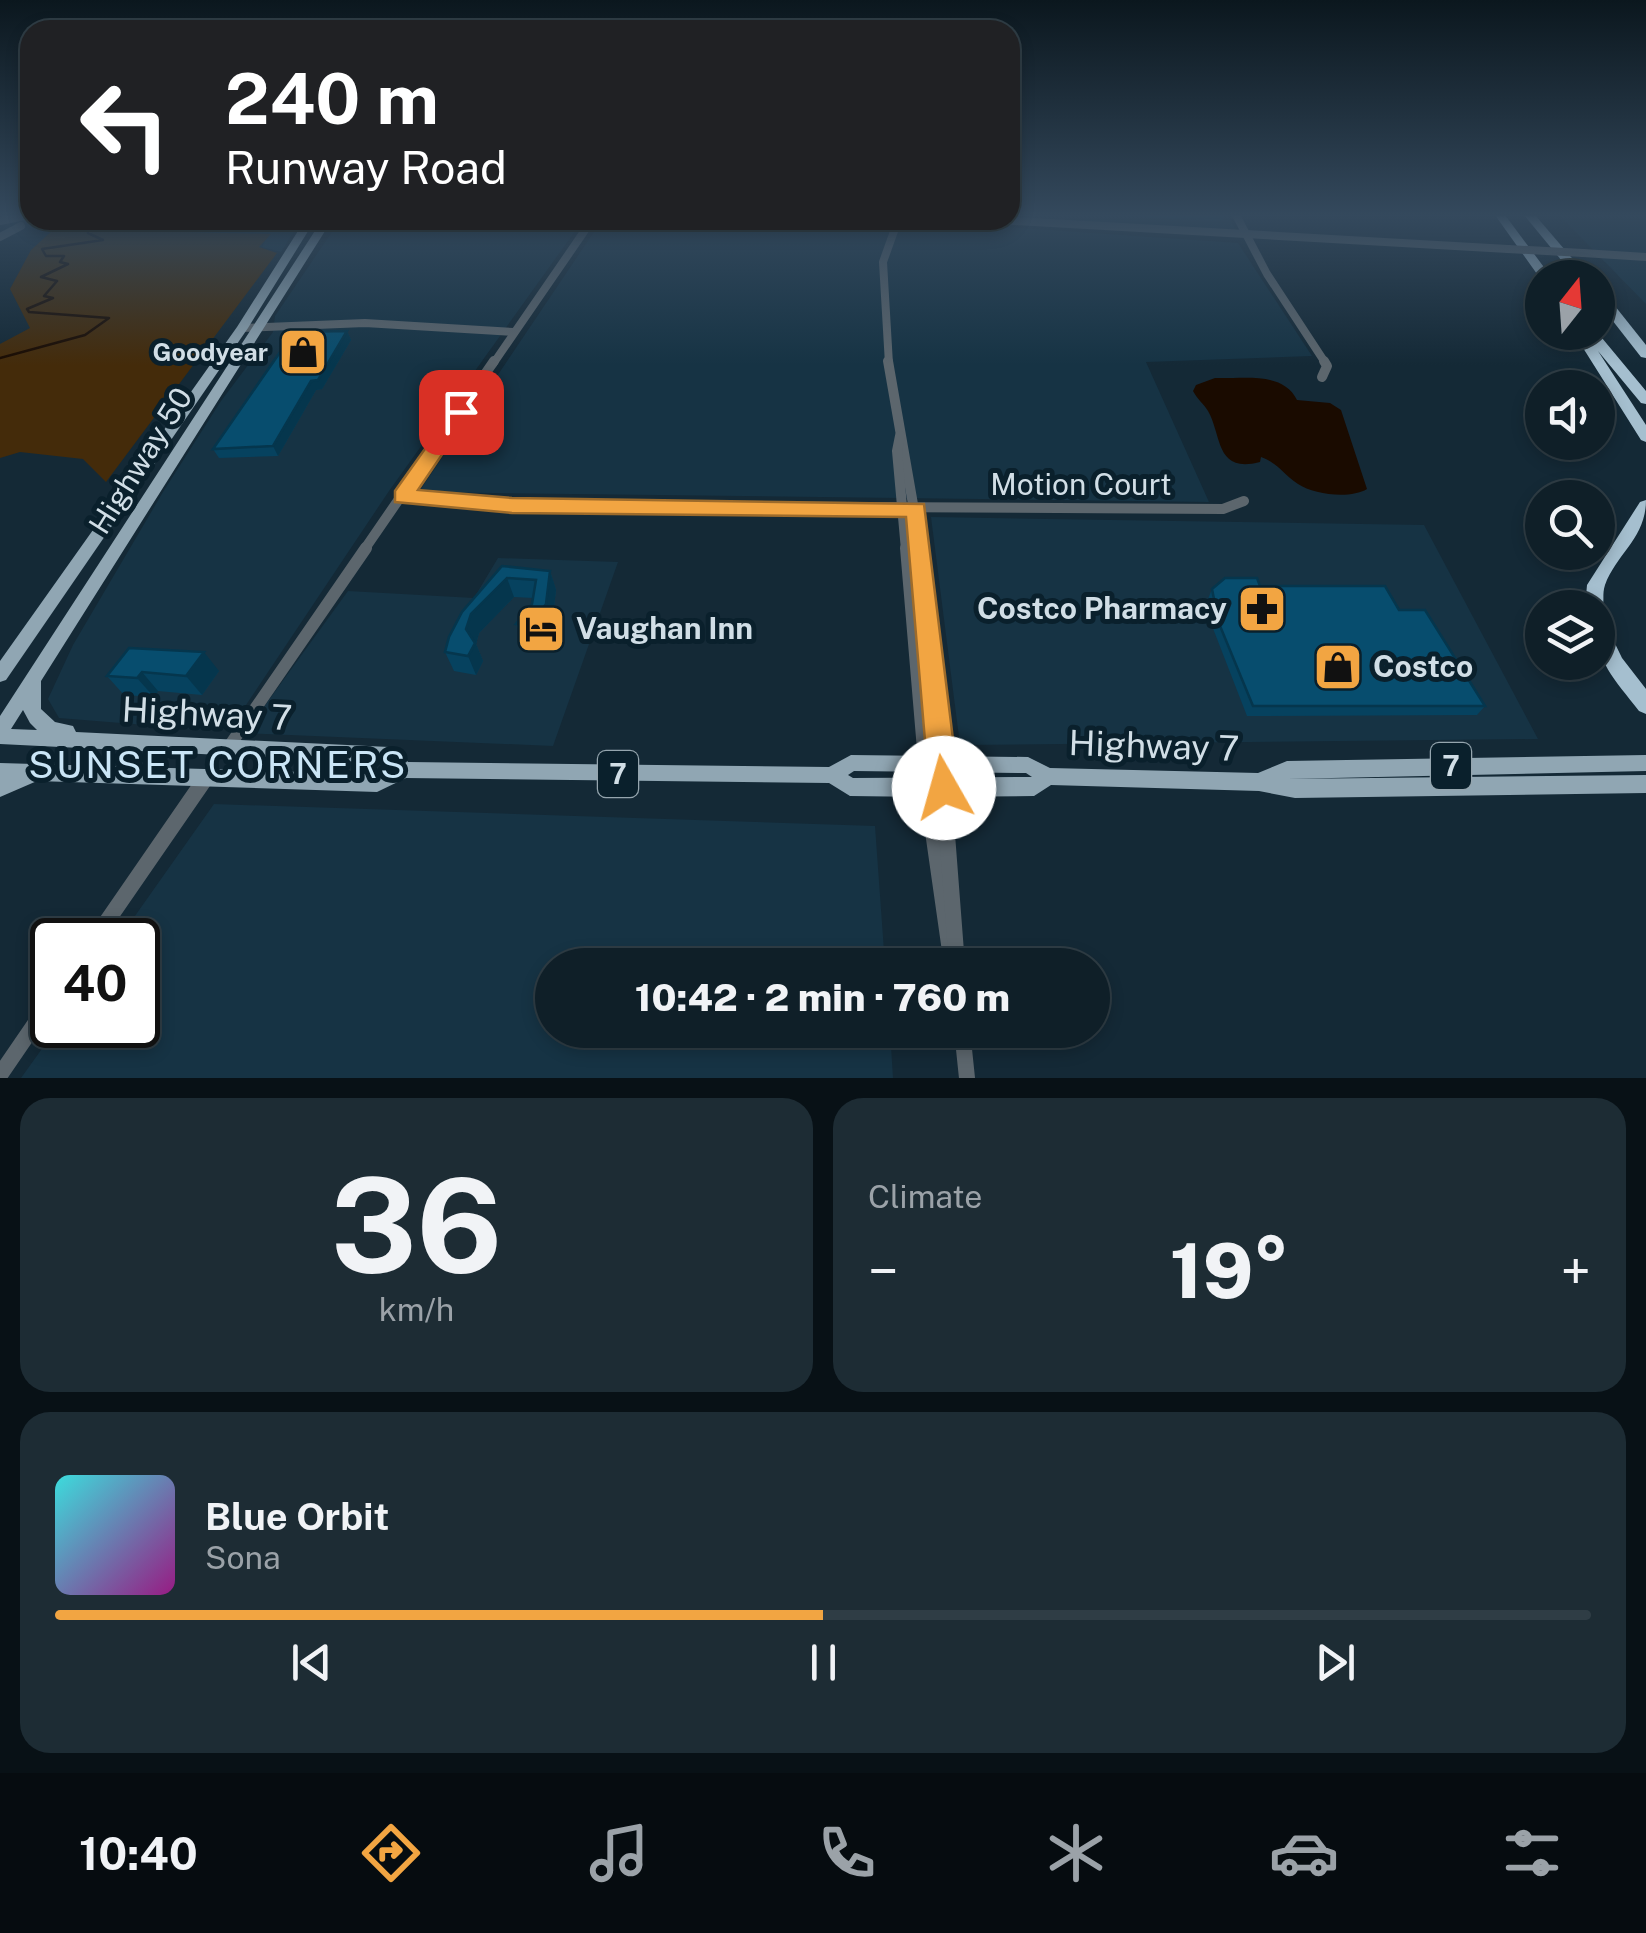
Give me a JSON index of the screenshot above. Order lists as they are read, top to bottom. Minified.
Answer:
{"streets":{"main road":["Highway 50","Highway 7","7"],"street":["Motion Court"]},"crossings":[["Highway 50","Highway 7"]],"districts":["SUNSET CORNERS"],"places":{"shop":["Goodyear","Costco"],"pharmacy":["Costco Pharmacy"],"hotel":["Vaughan Inn"]},"north":"top","page":{"turn":["240 m","Runway Road"],"limit":"40","trip":"10:42 · 2 min · 760 m","tile":[["36","km/h"],"Climate"],"heat":["−","19°","+"],"song":["Blue Orbit","Sona"],"tabs":"10:40"}}
